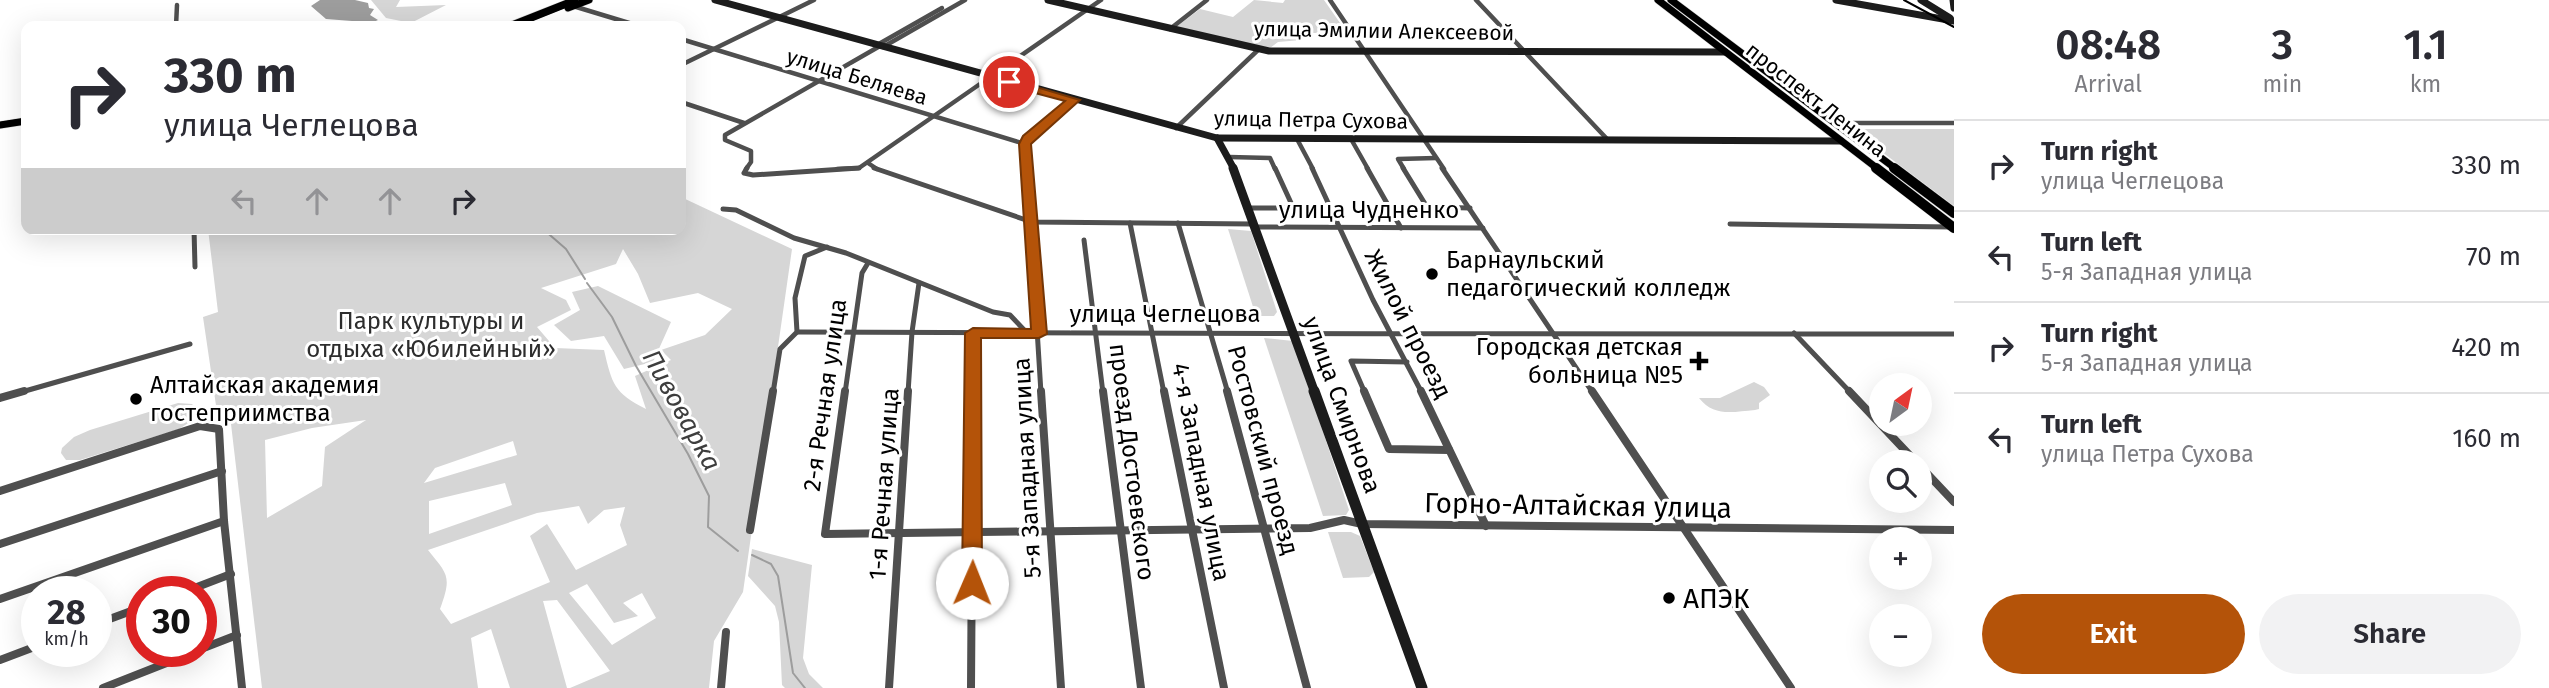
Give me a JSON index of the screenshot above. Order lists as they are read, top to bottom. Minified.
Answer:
{"streets":{"main road":["проспект Ленина"],"street":["улица Эмилии Алексеевой","улица Беляева","улица Петра Сухова","улица Чудненко","улица Чеглецова","Жилой проезд","2-я Речная улица","улица Смирнова","Ростовский проезд","проезд Достоевского","5-я Западная улица","4-я Западная улица","1-я Речная улица","Горно-Алтайская улица"]},"crossings":[["улица Эмилии Алексеевой","проспект Ленина"],["улица Беляева","5-я Западная улица"],["проспект Ленина","улица Петра Сухова"],["улица Петра Сухова","Жилой проезд"],["улица Петра Сухова","улица Смирнова"],["улица Чудненко","Жилой проезд"],["улица Чудненко","улица Смирнова"],["улица Чудненко","Ростовский проезд"],["улица Чудненко","5-я Западная улица"],["улица Чудненко","4-я Западная улица"],["улица Чеглецова","Жилой проезд"],["улица Чеглецова","2-я Речная улица"],["улица Чеглецова","улица Смирнова"],["улица Чеглецова","Ростовский проезд"],["улица Чеглецова","проезд Достоевского"],["улица Чеглецова","5-я Западная улица"],["улица Чеглецова","4-я Западная улица"],["улица Чеглецова","1-я Речная улица"],["Жилой проезд","Горно-Алтайская улица"],["2-я Речная улица","Горно-Алтайская улица"],["улица Смирнова","Горно-Алтайская улица"],["Ростовский проезд","Горно-Алтайская улица"],["проезд Достоевского","Горно-Алтайская улица"],["5-я Западная улица","Горно-Алтайская улица"],["4-я Западная улица","Горно-Алтайская улица"],["1-я Речная улица","Горно-Алтайская улица"]],"water":["Пивоварка"],"parks":["Парк культуры и отдыха «Юбилейный»"],"places":{"other":["Барнаульский педагогический колледж","Алтайская академия гостеприимства","АПЭК"],"health":["Городская детская больница №5"]},"north":"top right","page":{"eta":["08:48","Arrival","3","min","1.1","km"],"turn":["330 m","улица Чеглецова"],"list":[{"name":"Turn right","note":"улица Чеглецова","value":"330 m"},{"name":"Turn left","note":"5-я Западная улица","value":"70 m"},{"name":"Turn right","note":"5-я Западная улица","value":"420 m"},{"name":"Turn left","note":"улица Петра Сухова","value":"160 m"}],"map_buttons":["+","−"],"speed":"28 km/h","limit":"30","buttons":["Exit","Share"]}}
